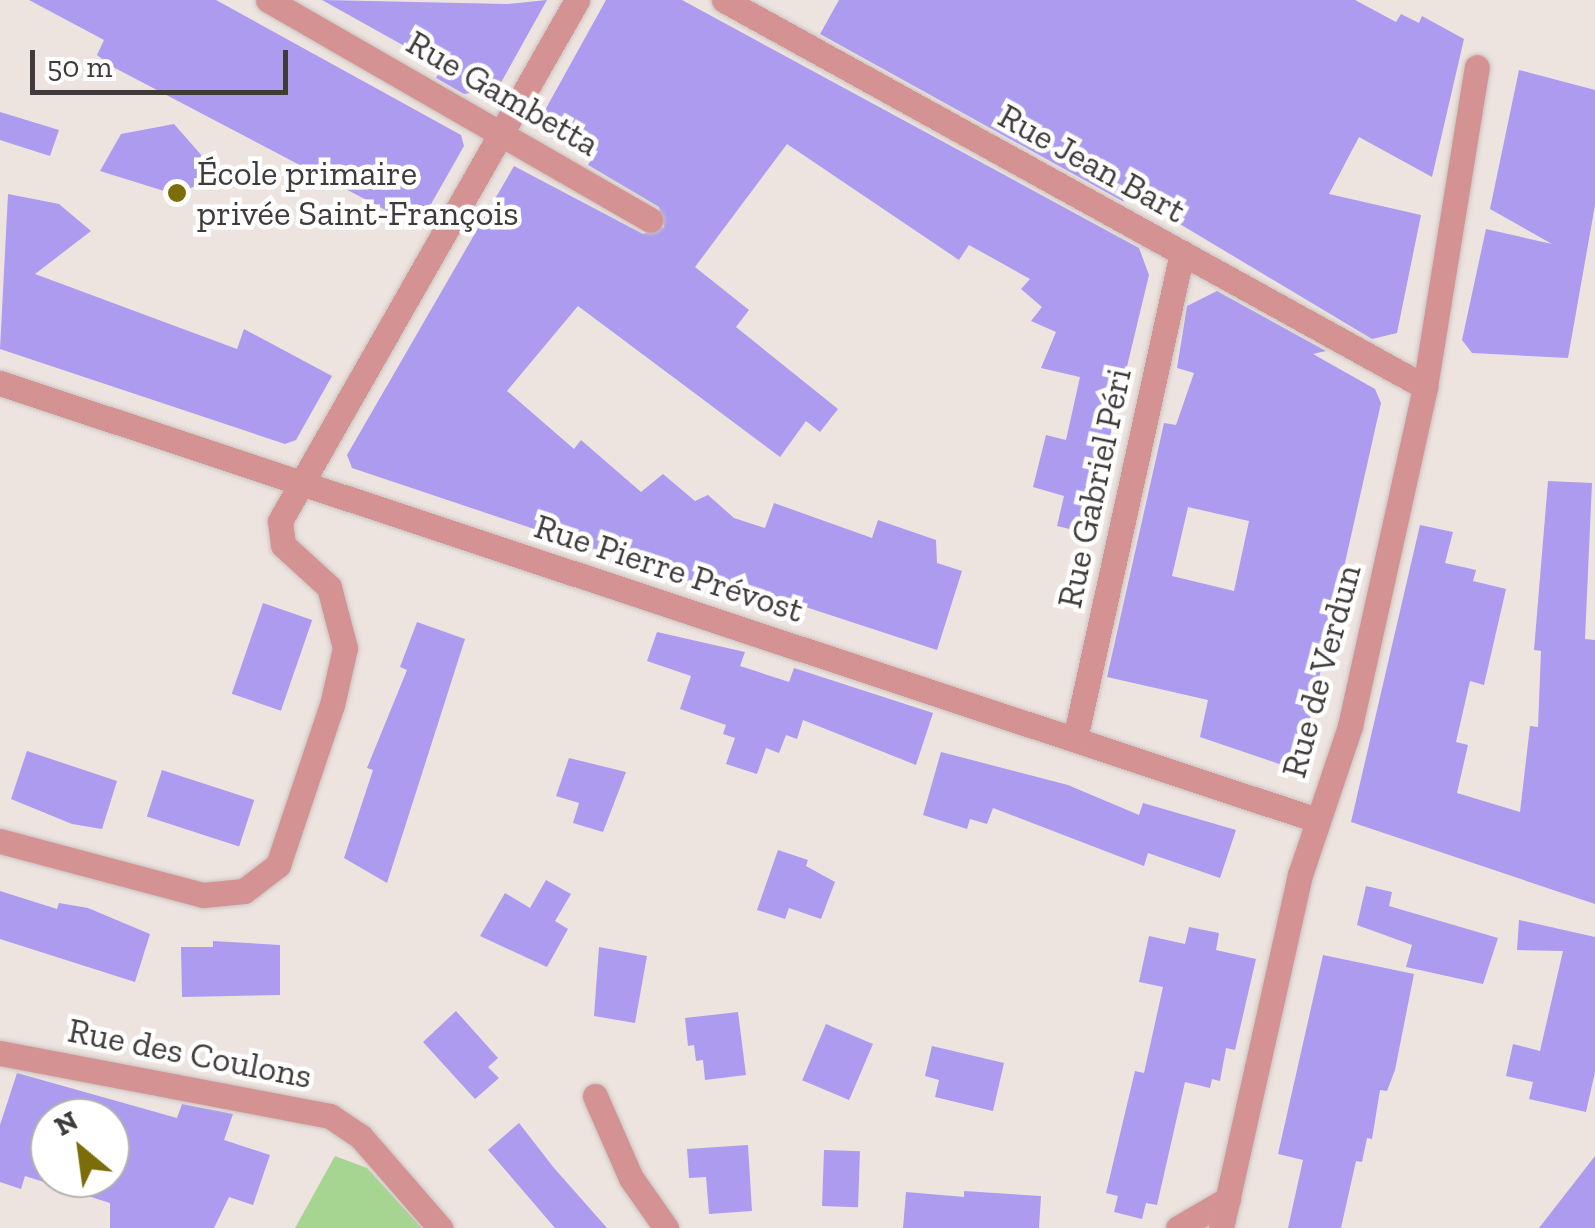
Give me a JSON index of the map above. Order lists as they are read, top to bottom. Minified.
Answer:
{"streets":{"street":["Rue Gambetta","Rue Jean Bart","Rue Gabriel Péri","Rue Pierre Prévost","Rue de Verdun","Rue des Coulons"]},"crossings":[["Rue Jean Bart","Rue Gabriel Péri"],["Rue Jean Bart","Rue de Verdun"],["Rue Gabriel Péri","Rue Pierre Prévost"],["Rue Pierre Prévost","Rue de Verdun"]],"places":["École primaire privée Saint-François"],"scale_bar":"50 m","north":"top left"}
